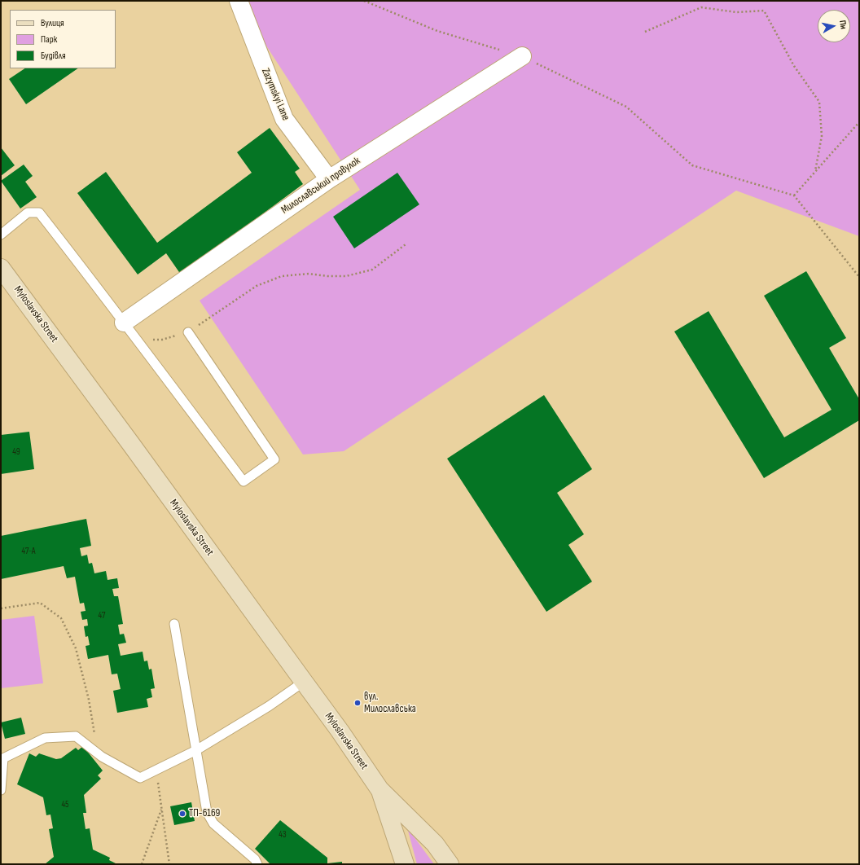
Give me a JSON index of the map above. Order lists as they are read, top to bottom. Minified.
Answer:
{"streets":{"main road":["Myloslavska Street"],"street":["Zazymskyi Lane","Милославський провулок"]},"crossings":[["Zazymskyi Lane","Милославський провулок"]],"places":["вул. Милославська","ТП-6169"],"house_numbers":["49","47-А","47","45","43"],"legend":["Вулиця","Парк","Будівля"],"north":"right"}
